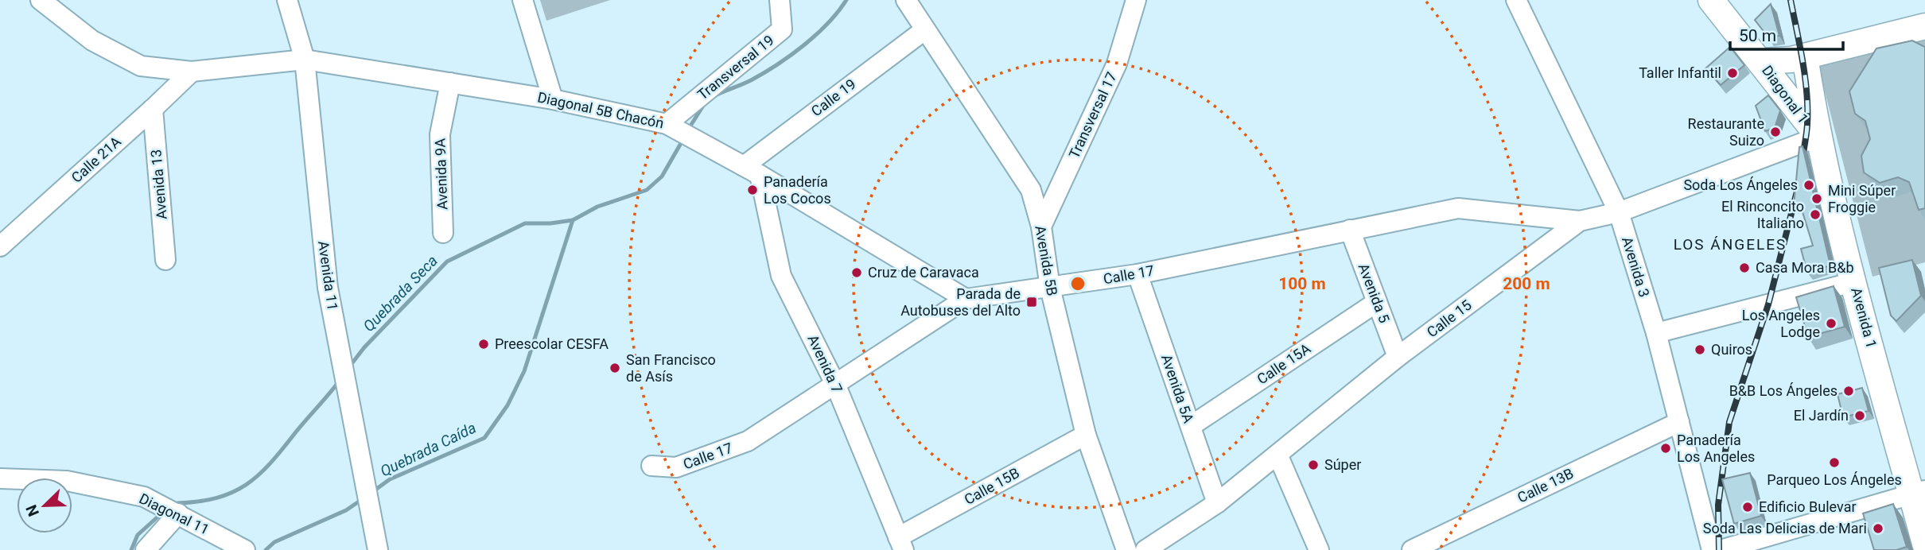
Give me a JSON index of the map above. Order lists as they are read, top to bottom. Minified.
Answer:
{"streets":{"main road":["Diagonal 1","Avenida 1"],"street":["Transversal 19","Calle 19","Diagonal 5B Chacón","Transversal 17","Calle 21A","Avenida 9A","Avenida 13","Avenida 5B","Avenida 3","Calle 17","Avenida 11","Avenida 5","Calle 15","Avenida 7","Calle 15A","Avenida 5A","Calle 13B","Calle 15B","Diagonal 11"]},"crossings":[["Transversal 19","Diagonal 5B Chacón"],["Diagonal 1","Avenida 1"],["Diagonal 1","Calle 15"],["Calle 19","Diagonal 5B Chacón"],["Calle 19","Avenida 5B"],["Calle 19","Avenida 7"],["Diagonal 5B Chacón","Calle 21A"],["Diagonal 5B Chacón","Avenida 9A"],["Diagonal 5B Chacón","Calle 17"],["Diagonal 5B Chacón","Avenida 11"],["Diagonal 5B Chacón","Avenida 7"],["Transversal 17","Avenida 5B"],["Calle 21A","Avenida 13"],["Avenida 5B","Calle 17"],["Avenida 5B","Calle 15B"],["Avenida 3","Calle 15"],["Avenida 3","Calle 13B"],["Calle 17","Avenida 5"],["Calle 17","Calle 15"],["Calle 17","Avenida 7"],["Calle 17","Avenida 5A"],["Avenida 5","Calle 15"],["Avenida 5","Calle 15A"],["Avenida 1","Calle 15"],["Calle 15","Avenida 5A"],["Avenida 7","Calle 15B"],["Calle 15A","Avenida 5A"]],"districts":["LOS ÁNGELES"],"water":["Quebrada Seca","Quebrada Caída"],"places":{"other":["Taller Infantil","Restaurante Suizo","Soda Los Ángeles","Panadería Los Cocos","Mini Súper Froggie","El Rinconcito Italiano","Casa Mora B&b","Cruz de Caravaca","Los Angeles Lodge","Preescolar CESFA","Quiros","San Francisco de Asís","B&B Los Ángeles","El Jardín","Panadería Los Angeles","Parqueo Los Ángeles","Súper","Edificio Bulevar","Soda Las Delicias de Mari"],"transit":["Parada de Autobuses del Alto"]},"scale_bar":"50 m","north":"bottom left","rings":["100 m","200 m"]}
